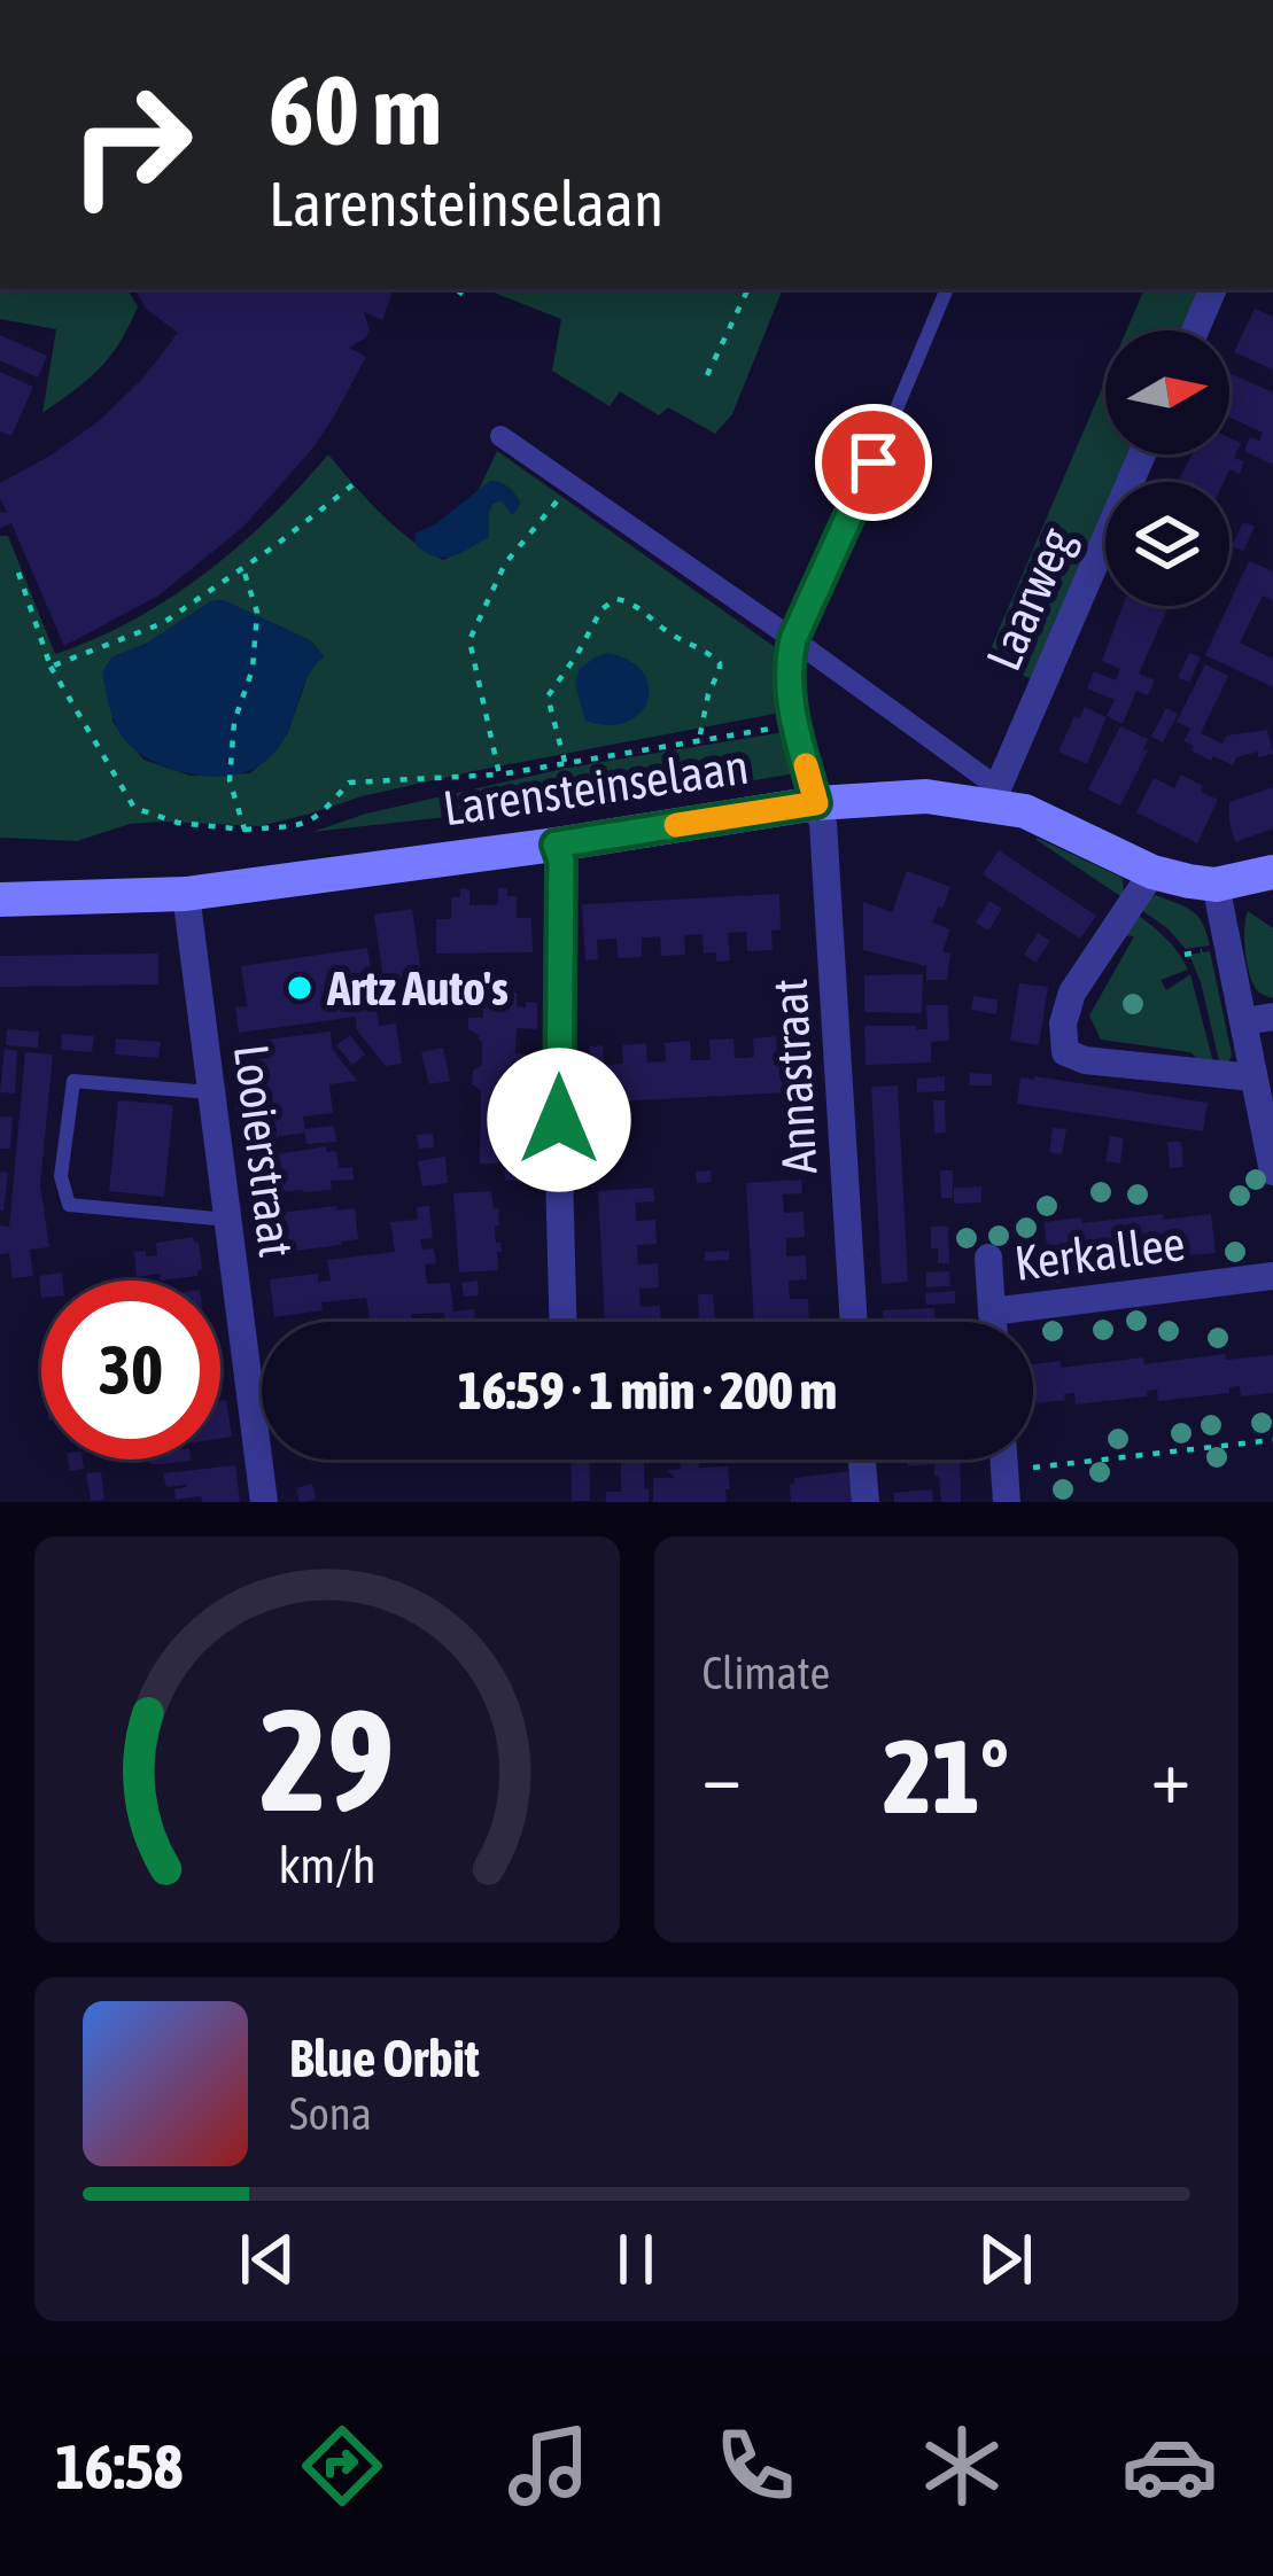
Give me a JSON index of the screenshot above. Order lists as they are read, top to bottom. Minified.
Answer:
{"streets":{"main road":["Larensteinselaan"],"street":["Laarweg","Annastraat","Looierstraat","Kerkallee"]},"crossings":[["Laarweg","Larensteinselaan"],["Larensteinselaan","Annastraat"],["Larensteinselaan","Looierstraat"]],"places":["Artz Auto's"],"north":"right","page":{"turn":["60 m","Larensteinselaan"],"limit":"30","trip":"16:59 · 1 min · 200 m","tile":"Climate","heat":["−","21°","+"],"song":["Blue Orbit","Sona"],"tabs":"16:58","gauge":["29","km/h"]}}
